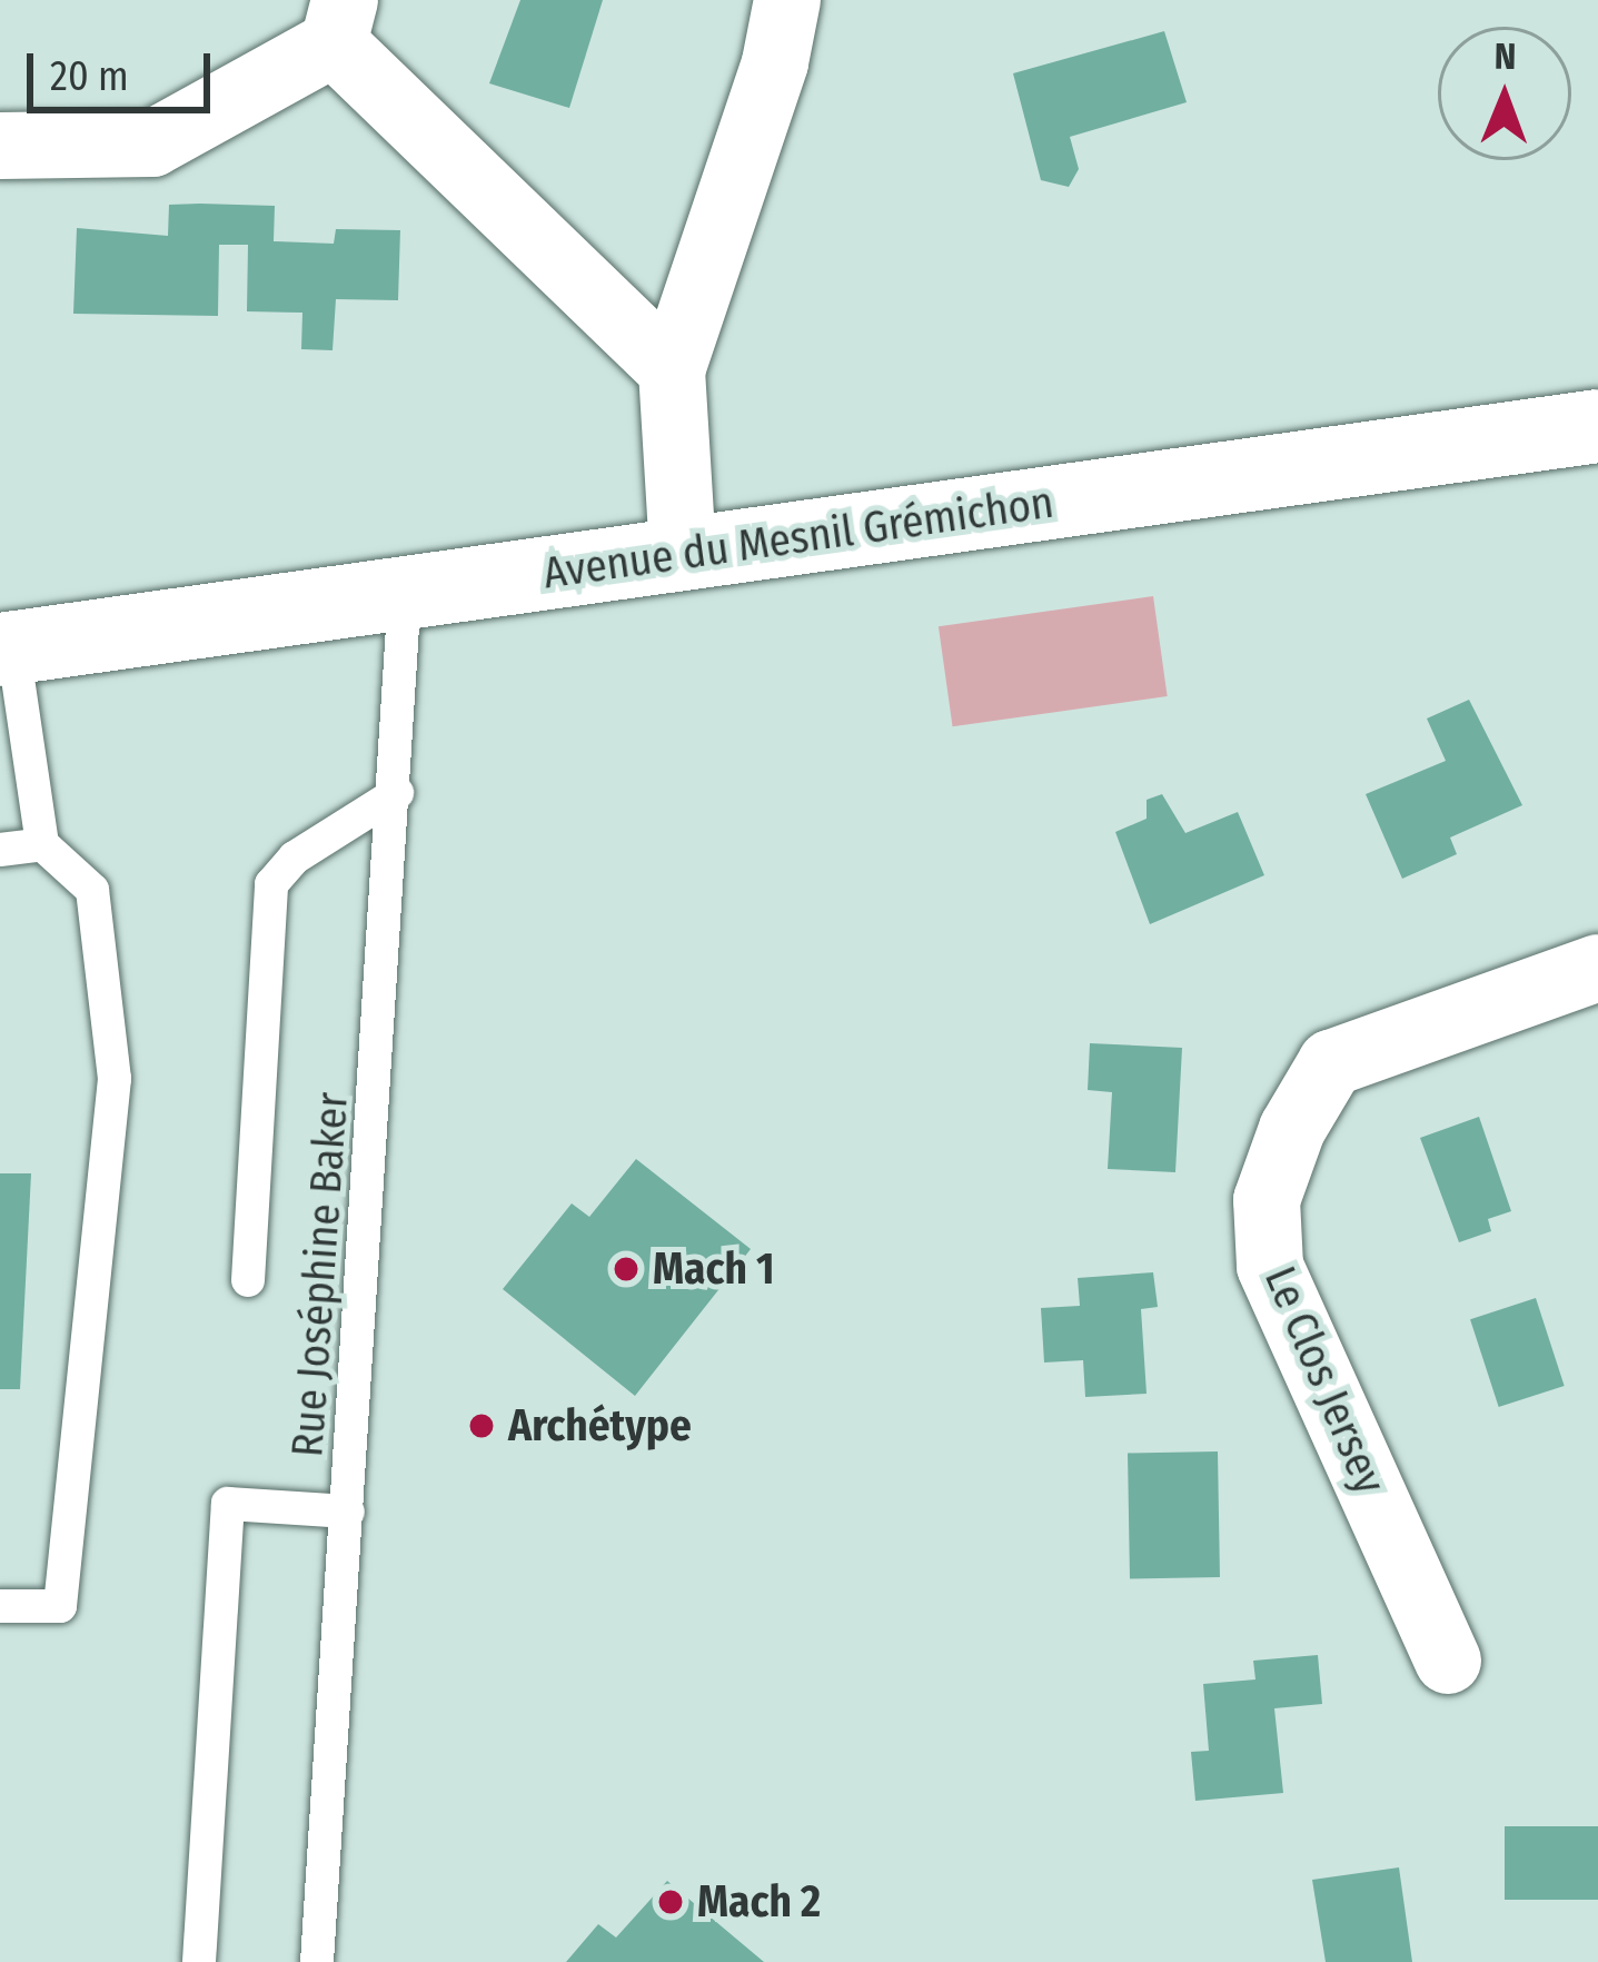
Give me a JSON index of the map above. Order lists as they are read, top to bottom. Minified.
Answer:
{"streets":{"street":["Avenue du Mesnil Grémichon","Le Clos Jersey"],"lane":["Rue Joséphine Baker"]},"crossings":[["Avenue du Mesnil Grémichon","Rue Joséphine Baker"]],"places":["Mach 1","Archétype","Mach 2"],"scale_bar":"20 m","north":"top"}
